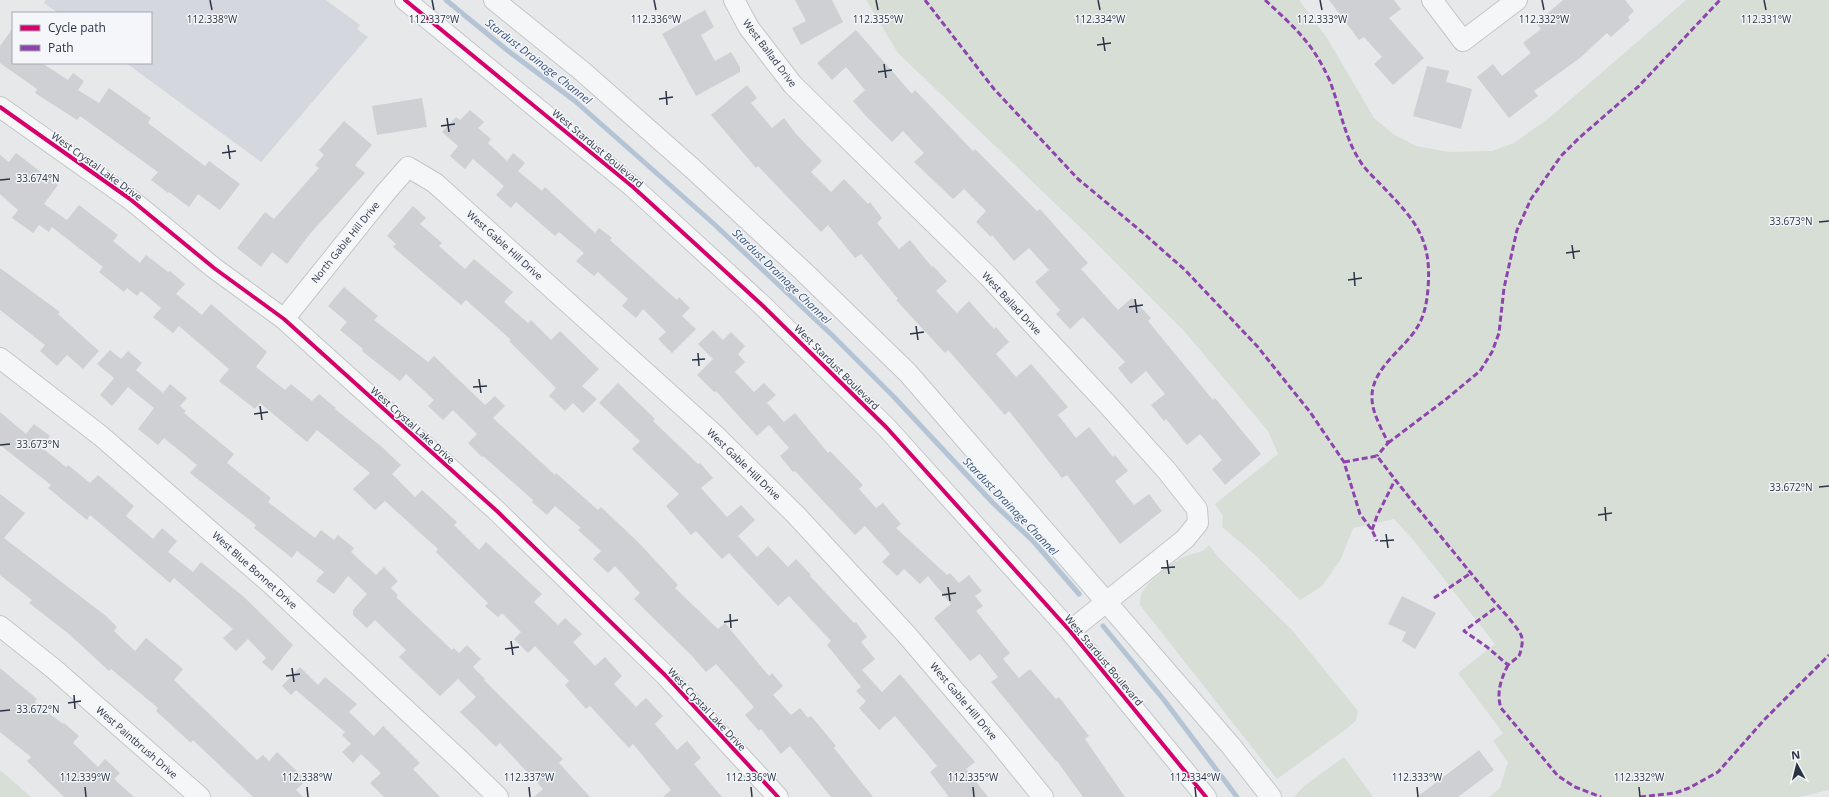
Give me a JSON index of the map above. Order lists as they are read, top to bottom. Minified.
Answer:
{"streets":{"street":["West Ballad Drive","West Stardust Boulevard","West Crystal Lake Drive","North Gable Hill Drive","West Gable Hill Drive","West Blue Bonnet Drive","West Paintbrush Drive"]},"crossings":[["West Ballad Drive","West Stardust Boulevard"],["West Crystal Lake Drive","North Gable Hill Drive"],["North Gable Hill Drive","West Gable Hill Drive"]],"water":["Stardust Drainage Channel"],"legend":["Cycle path","Path"],"north":"top","coordinates":["112.338°W","112.337°W","112.336°W","112.335°W","112.334°W","112.333°W","112.332°W","112.331°W","33.674°N","33.673°N","33.672°N","112.339°W"]}
